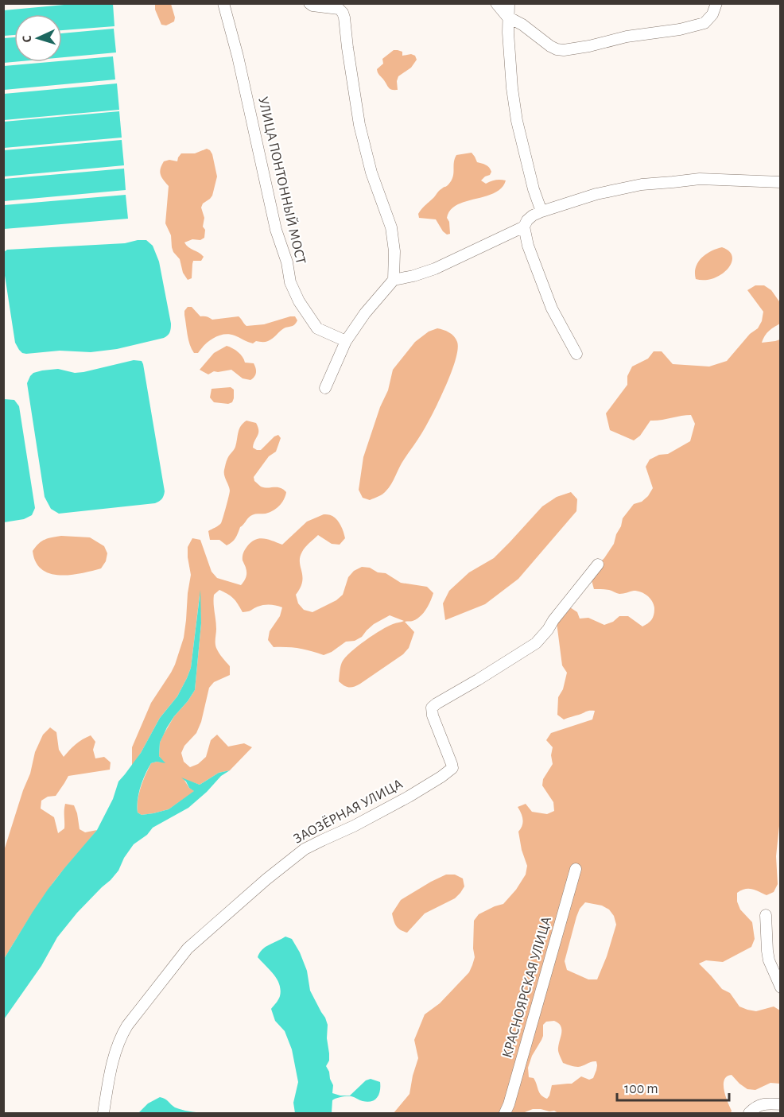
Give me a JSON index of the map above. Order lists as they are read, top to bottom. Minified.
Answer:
{"streets":{"street":["УЛИЦА ПОНТОННЫЙ МОСТ","ЗАОЗЁРНАЯ УЛИЦА","КРАСНОЯРСКАЯ УЛИЦА"]},"scale_bar":"100 m","north":"left"}
